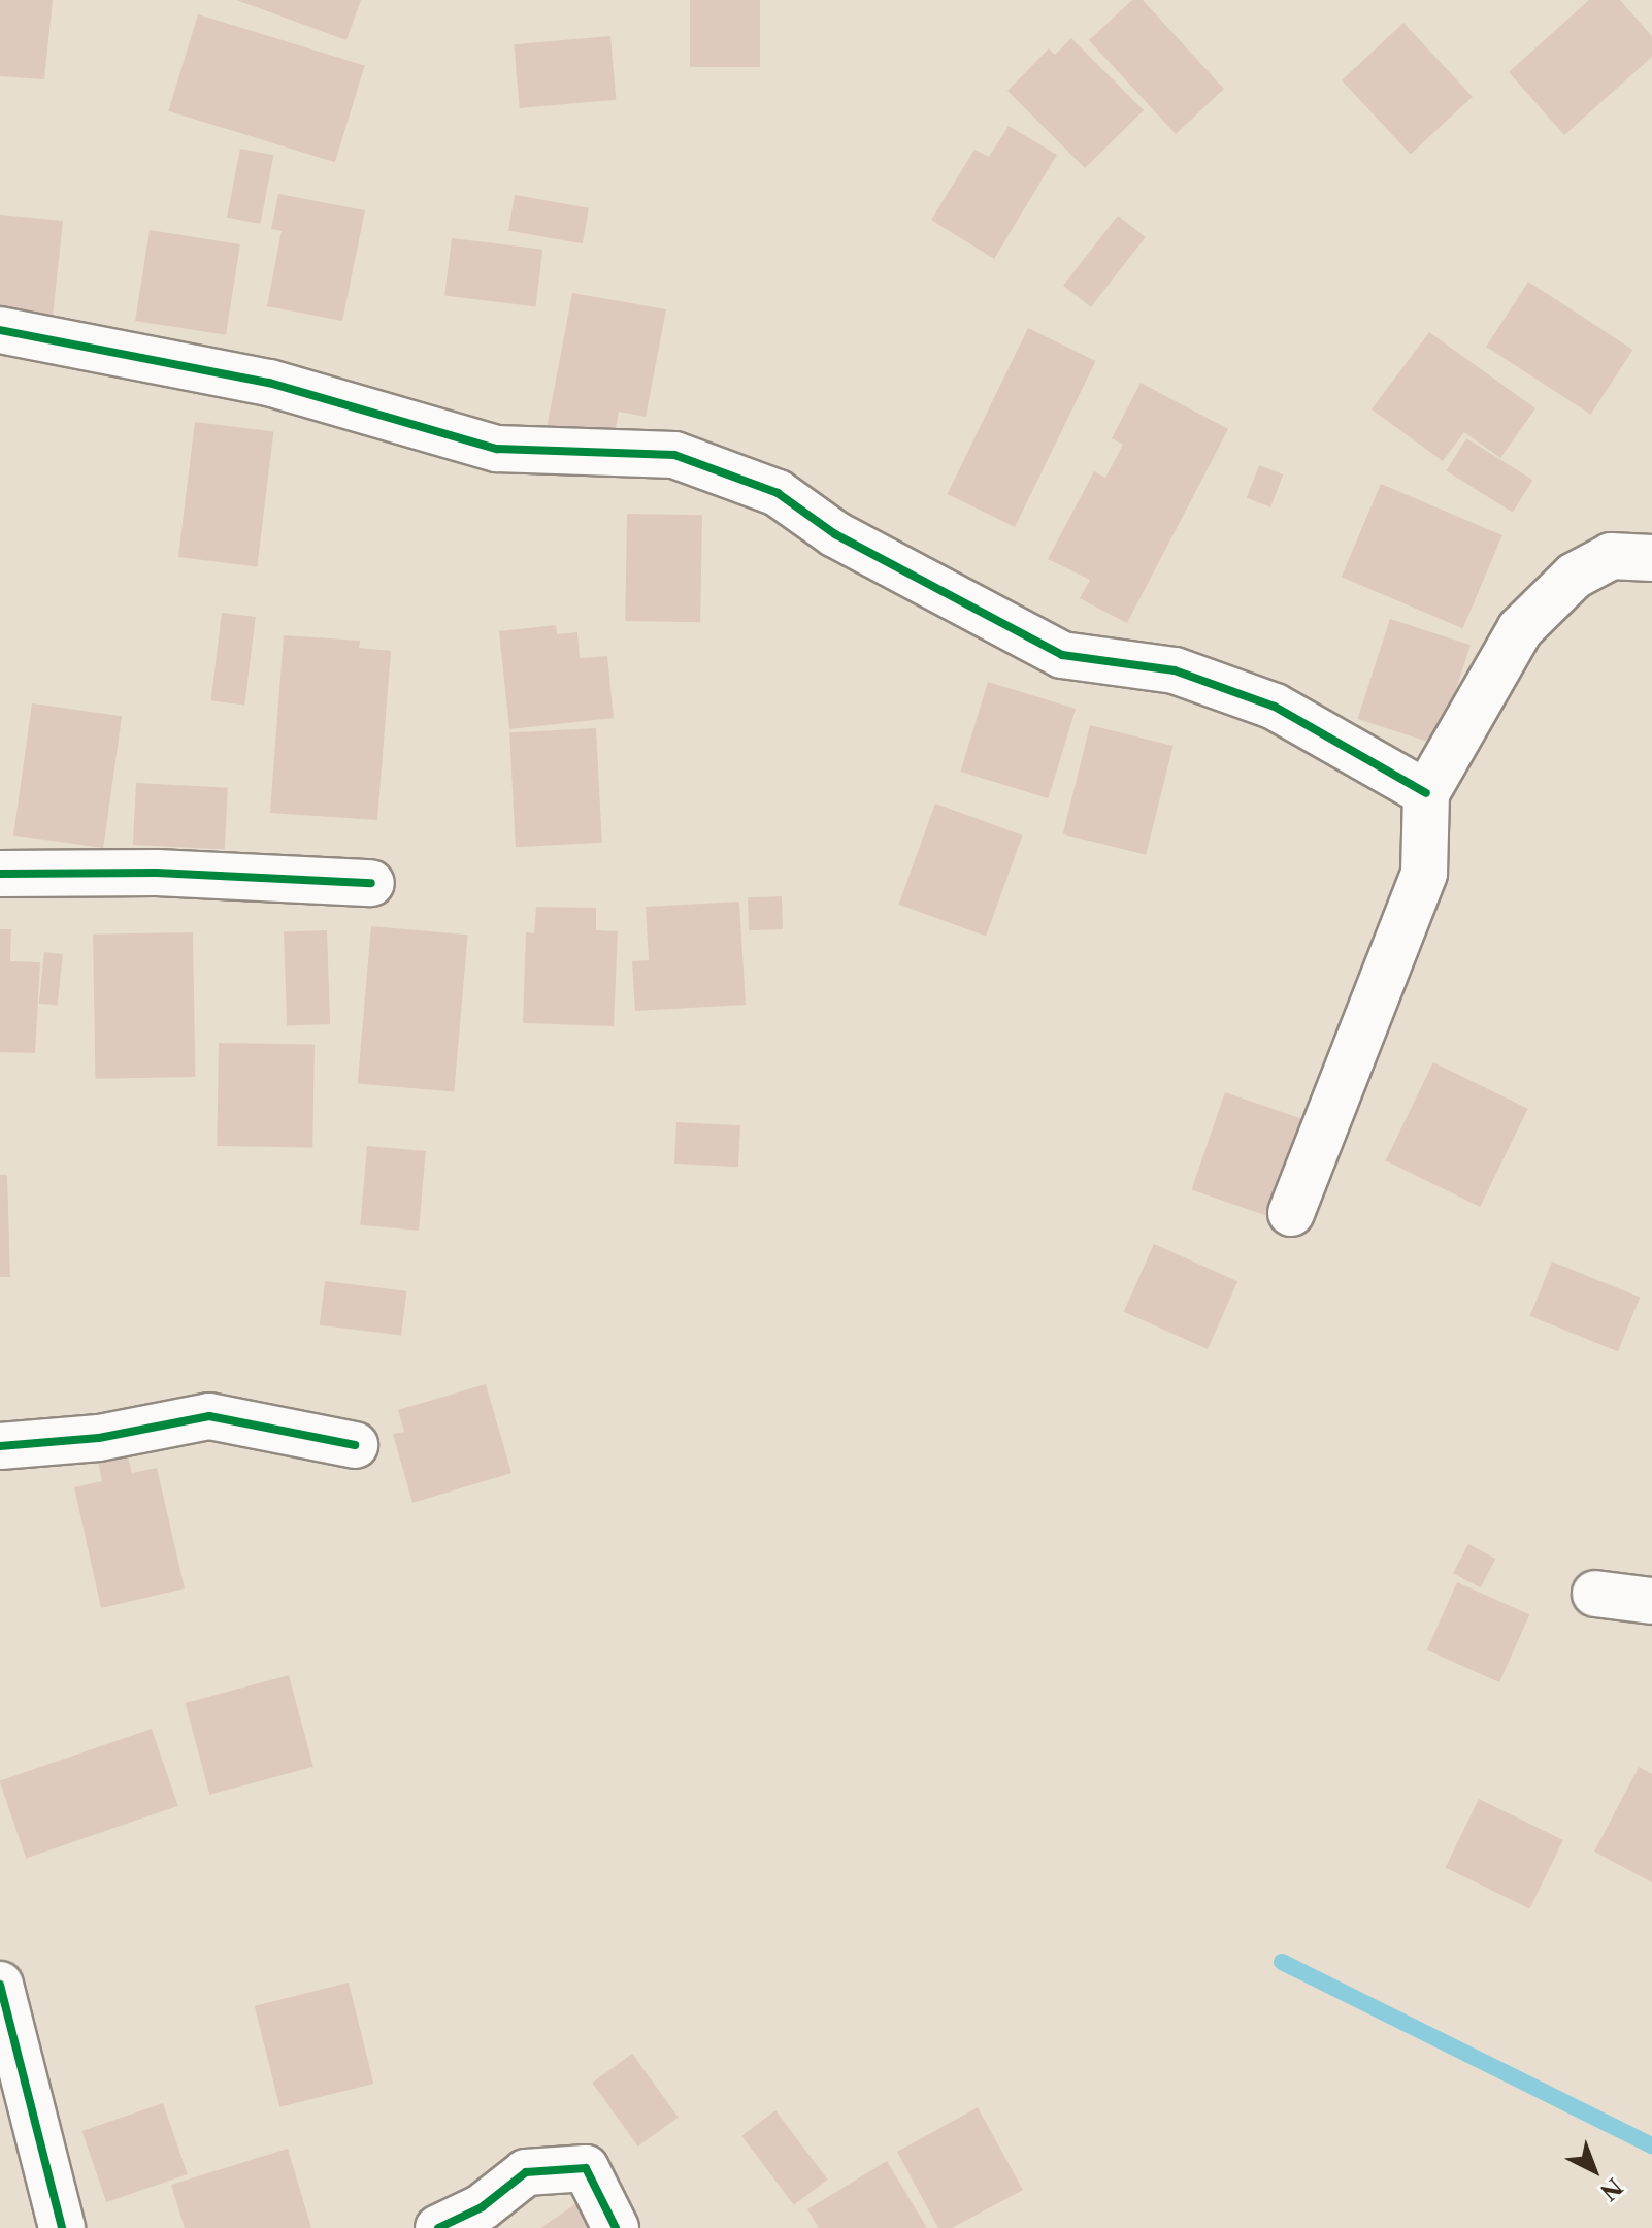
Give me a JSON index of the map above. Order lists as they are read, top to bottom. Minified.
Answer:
{"north":"bottom right"}
